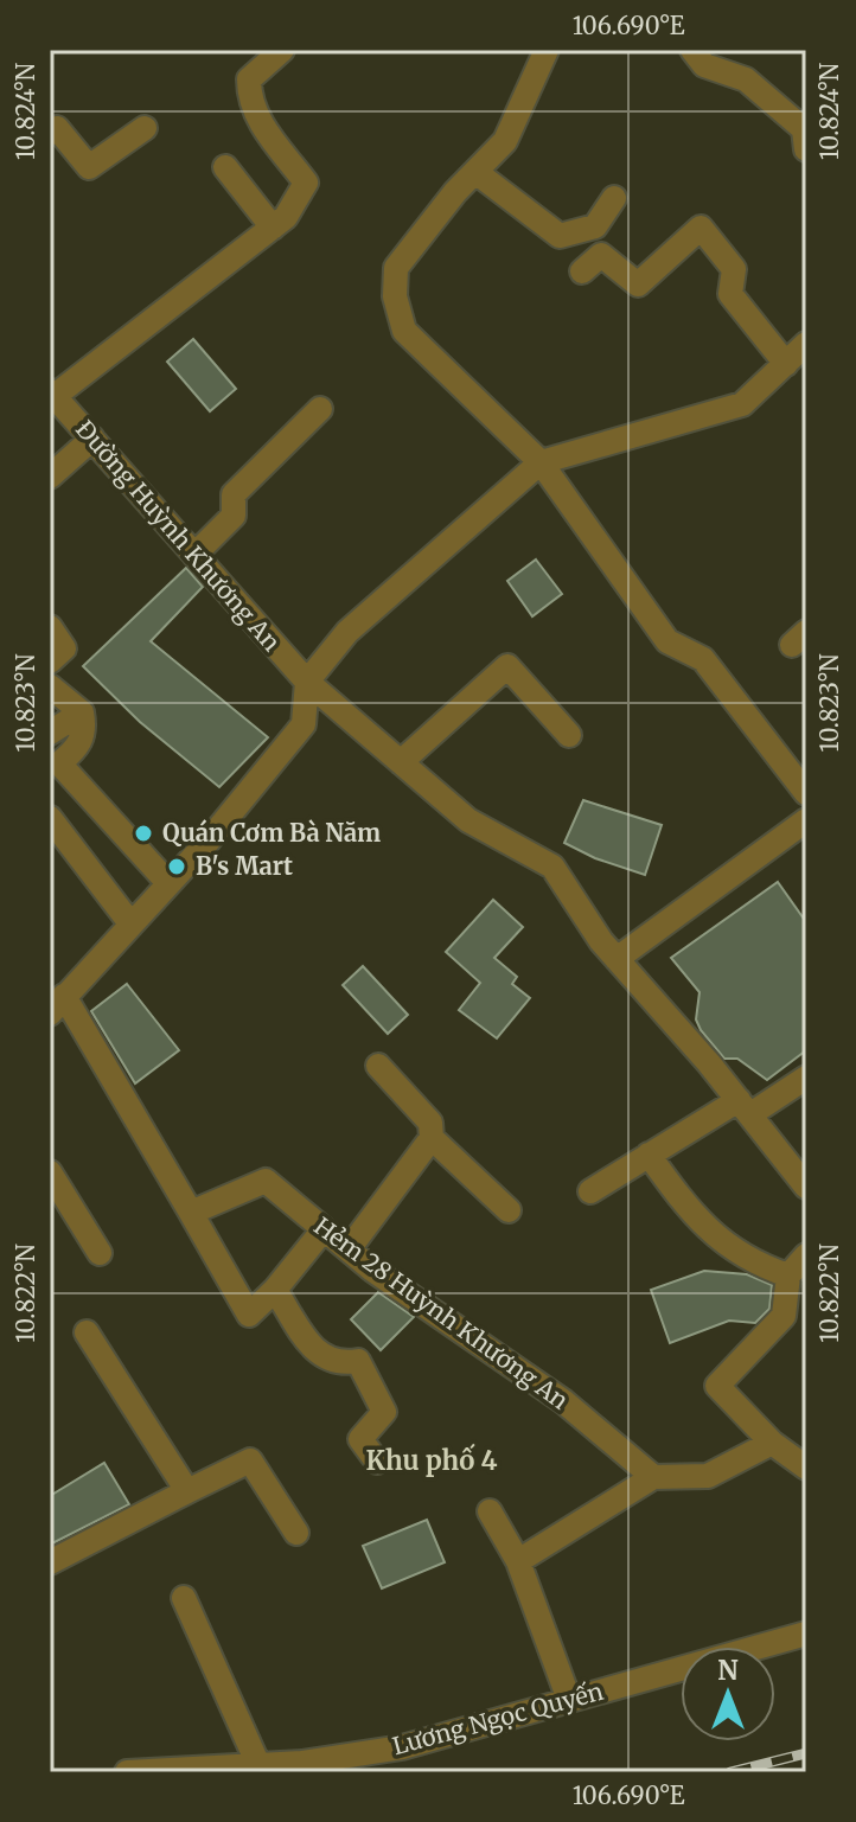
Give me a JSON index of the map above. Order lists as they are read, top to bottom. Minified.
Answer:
{"streets":{"street":["Đường Huỳnh Khương An","Hẻm 28 Huỳnh Khương An","Lương Ngọc Quyến"]},"districts":["Khu phố 4"],"places":["Quán Cơm Bà Năm","B's Mart"],"north":"top","coordinates":["106.690°E","10.824°N","10.823°N","10.822°N"]}
